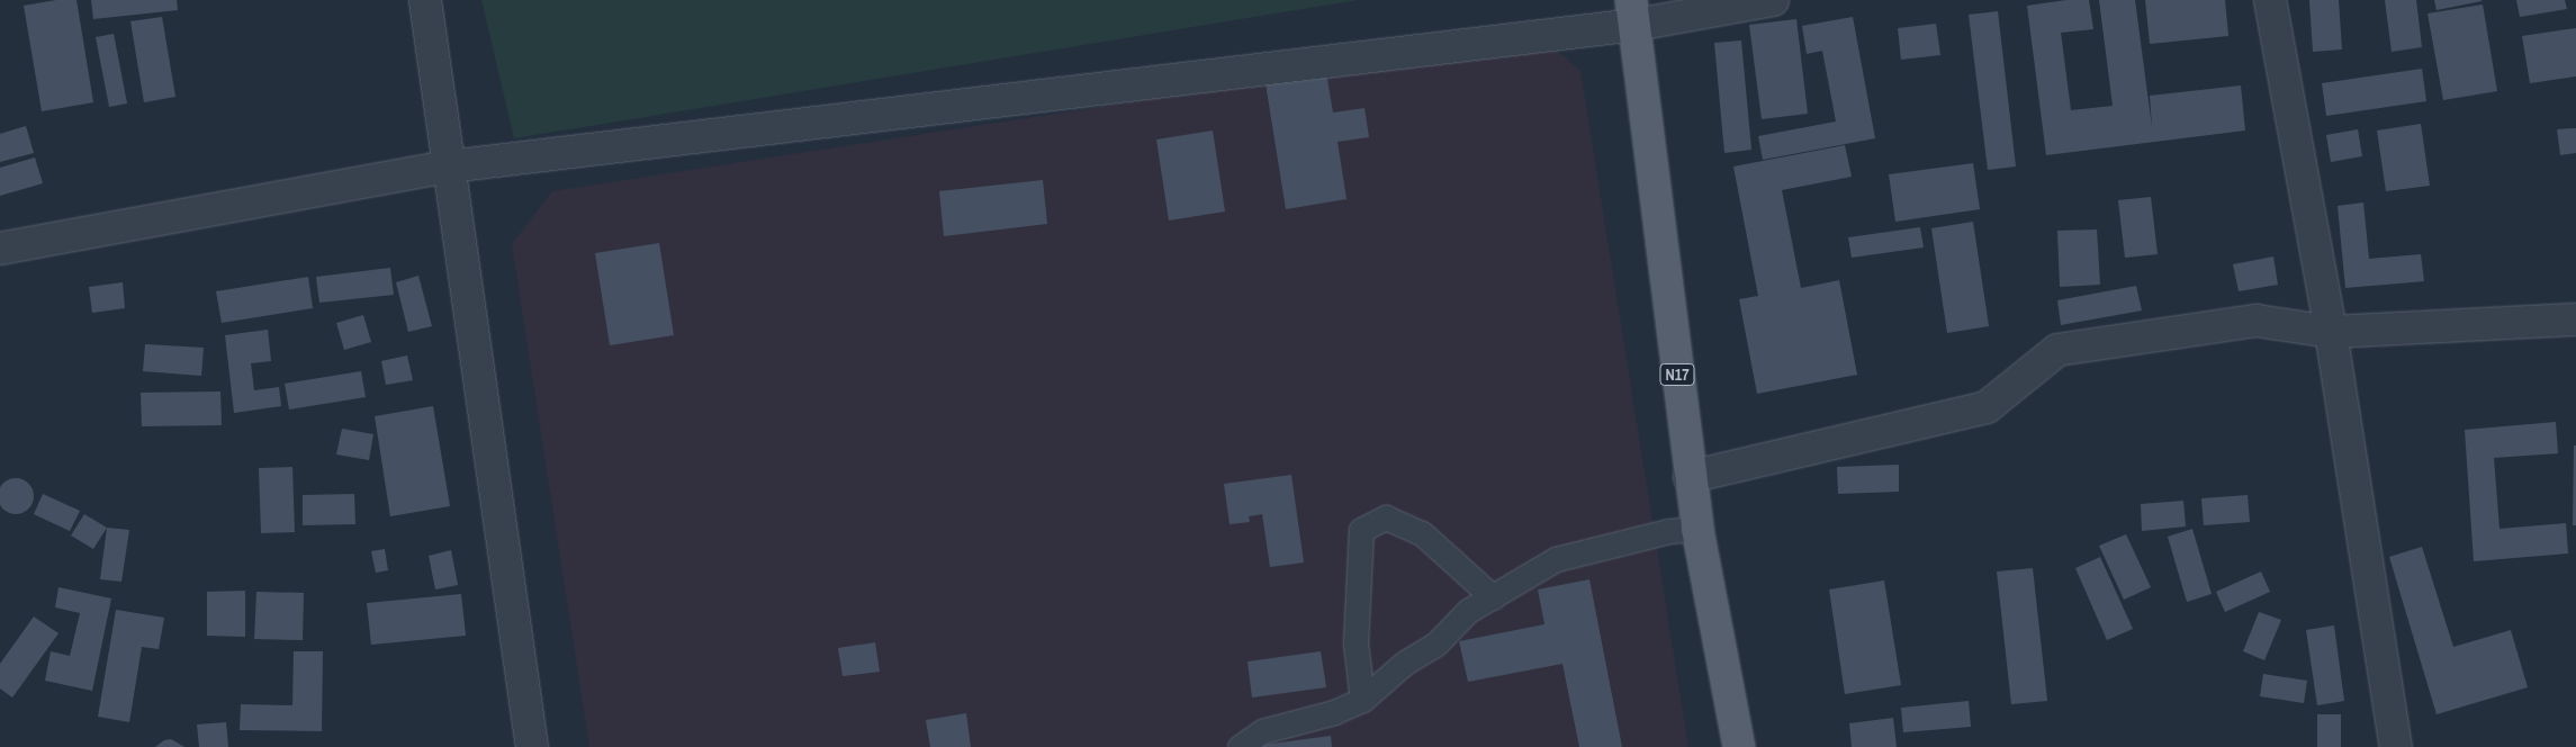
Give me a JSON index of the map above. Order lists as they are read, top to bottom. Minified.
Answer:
{"streets":{"main road":["N17"]}}
